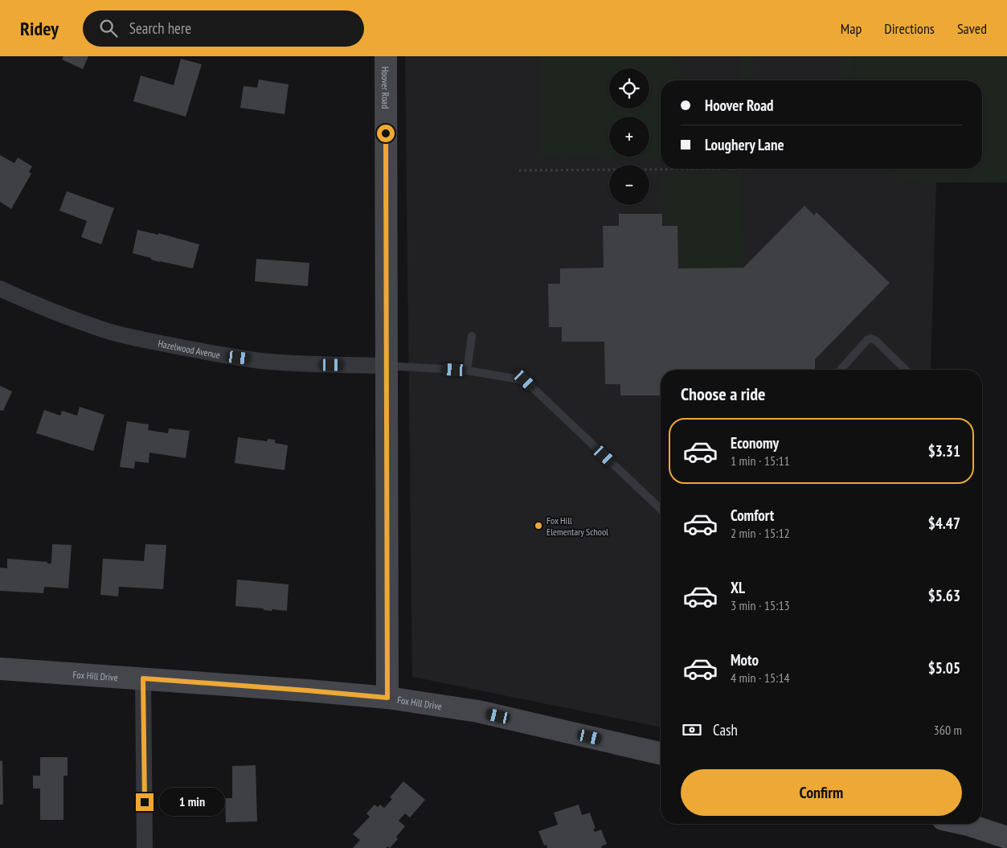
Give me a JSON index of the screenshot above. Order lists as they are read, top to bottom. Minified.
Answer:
{"streets":{"street":["Hoover Road","Hazelwood Avenue","Fox Hill Drive"]},"crossings":[["Hoover Road","Hazelwood Avenue"],["Hoover Road","Fox Hill Drive"]],"places":["Fox Hill Elementary School"],"page":{"header":"Ridey","search":"Search here","nav":["Map","Directions","Saved"],"map_buttons":["+","−"],"banner":["Hoover Road","Loughery Lane"],"heading":"Choose a ride","list":[{"name":"Economy","note":"1 min · 15:11","value":"$3.31"},{"name":"Comfort","note":"2 min · 15:12","value":"$4.47"},{"name":"XL","note":"3 min · 15:13","value":"$5.63"},{"name":"Moto","note":"4 min · 15:14","value":"$5.05"}],"pay":["Cash","360 m"],"buttons":"Confirm","bubble":"1 min"}}
